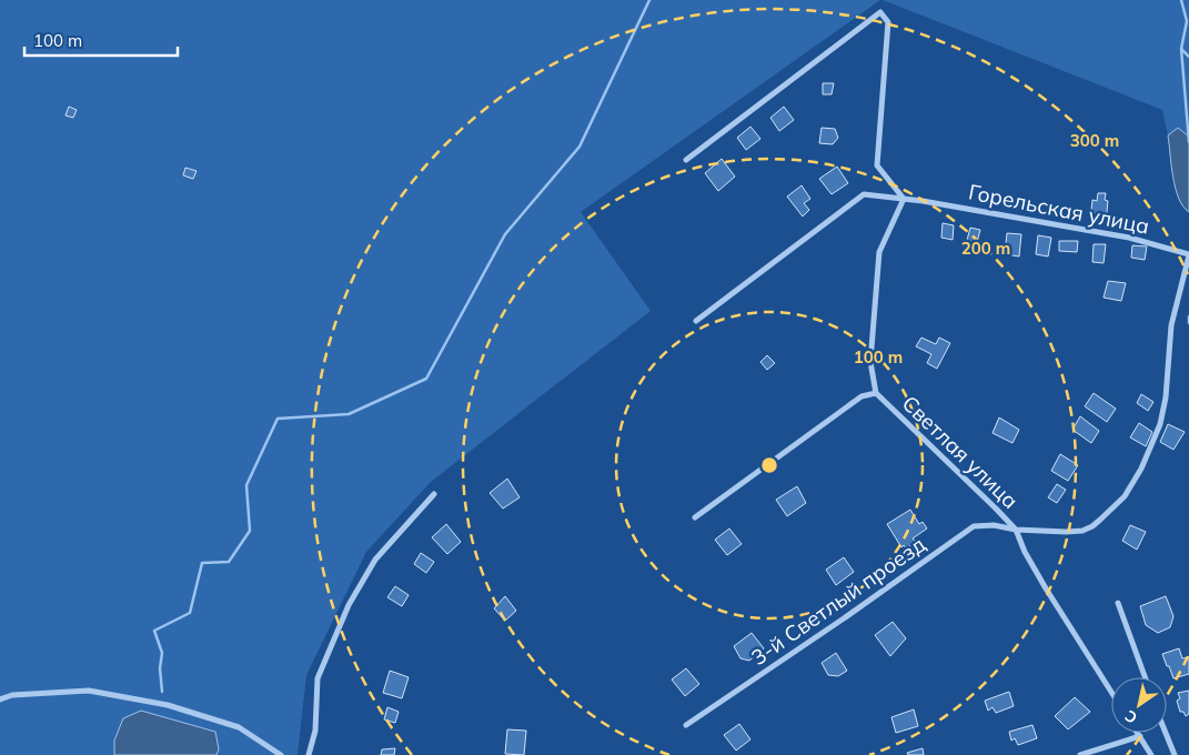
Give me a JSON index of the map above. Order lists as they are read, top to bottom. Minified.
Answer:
{"streets":{"street":["Горельская улица","Светлая улица","3-й Светлый проезд"]},"crossings":[["Горельская улица","Светлая улица"],["Горельская улица","3-й Светлый проезд"],["Светлая улица","3-й Светлый проезд"]],"scale_bar":"100 m","north":"bottom left","rings":["300 m","200 m","100 m"]}
